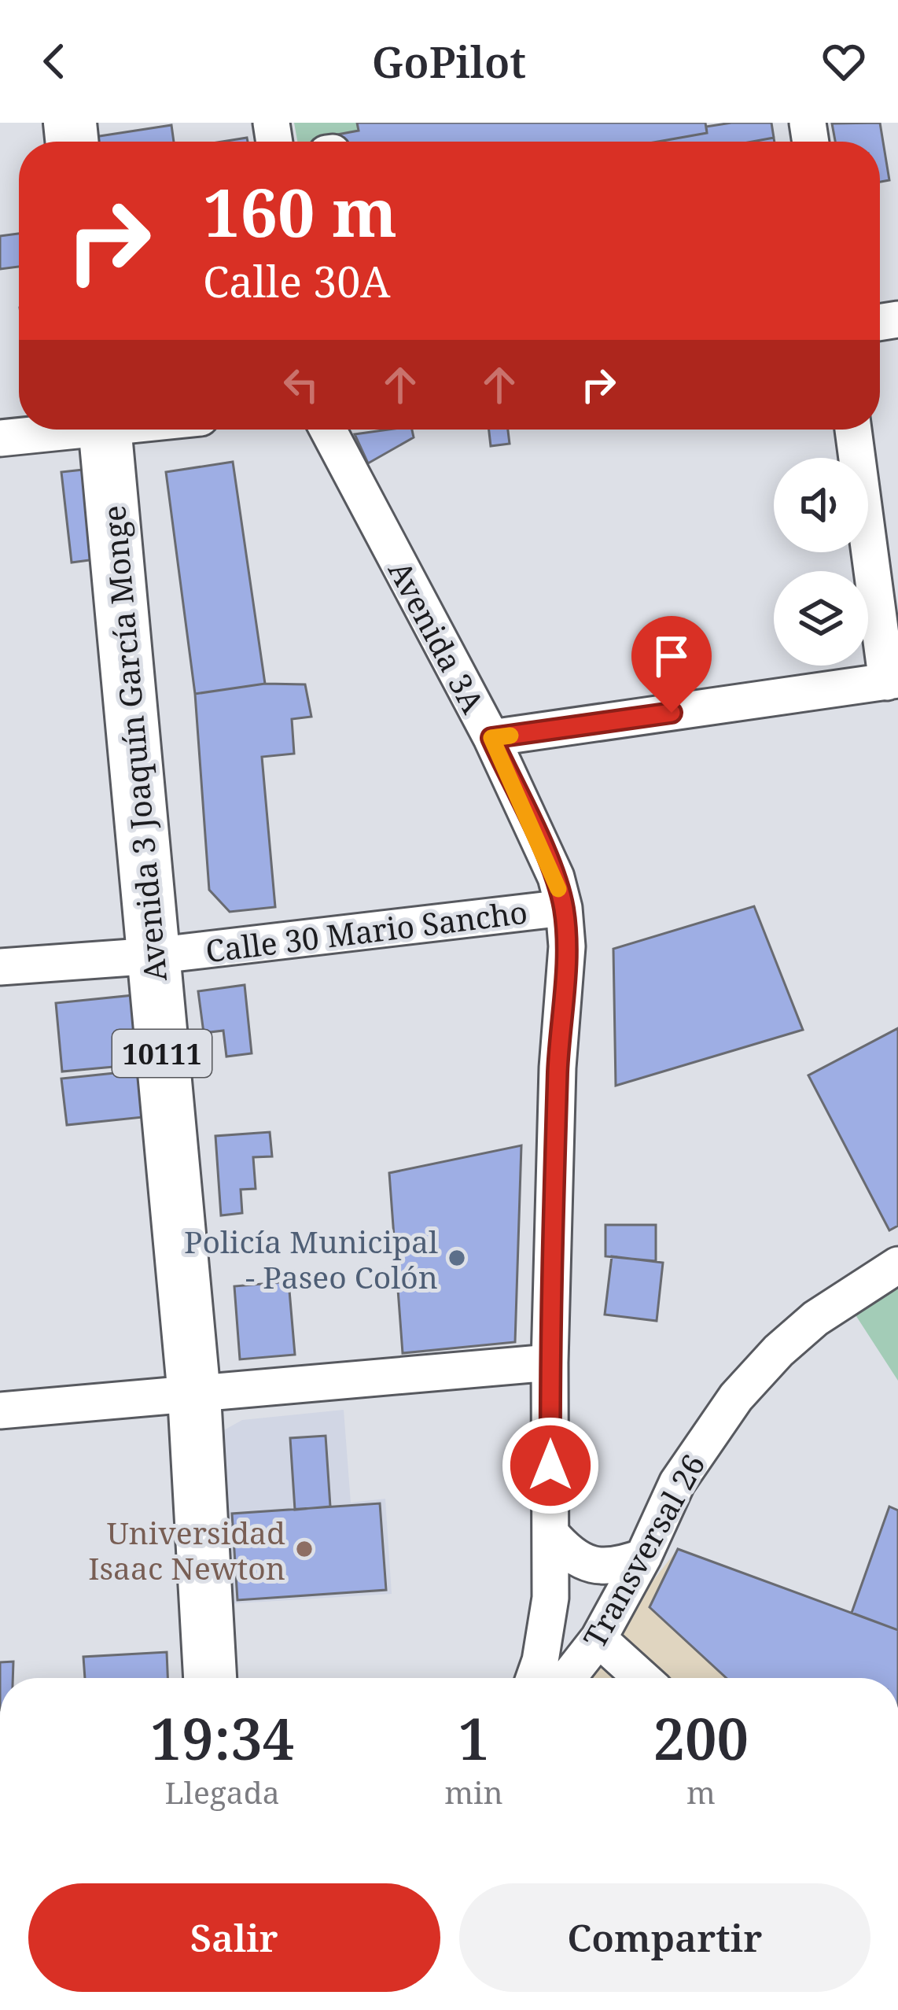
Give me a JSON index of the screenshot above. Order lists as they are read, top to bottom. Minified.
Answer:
{"streets":{"highway":["Avenida 3 Joaquín García Monge","10111"],"street":["Avenida 3A","Calle 30 Mario Sancho","Transversal 26"]},"crossings":[["Avenida 3A","Calle 30 Mario Sancho"],["Avenida 3 Joaquín García Monge","Calle 30 Mario Sancho"]],"places":["Policía Municipal - Paseo Colón","Universidad Isaac Newton"],"page":{"header":"GoPilot","turn":["160 m","Calle 30A"],"eta":["19:34","Llegada","1","min","200","m"],"buttons":["Salir","Compartir"]}}
